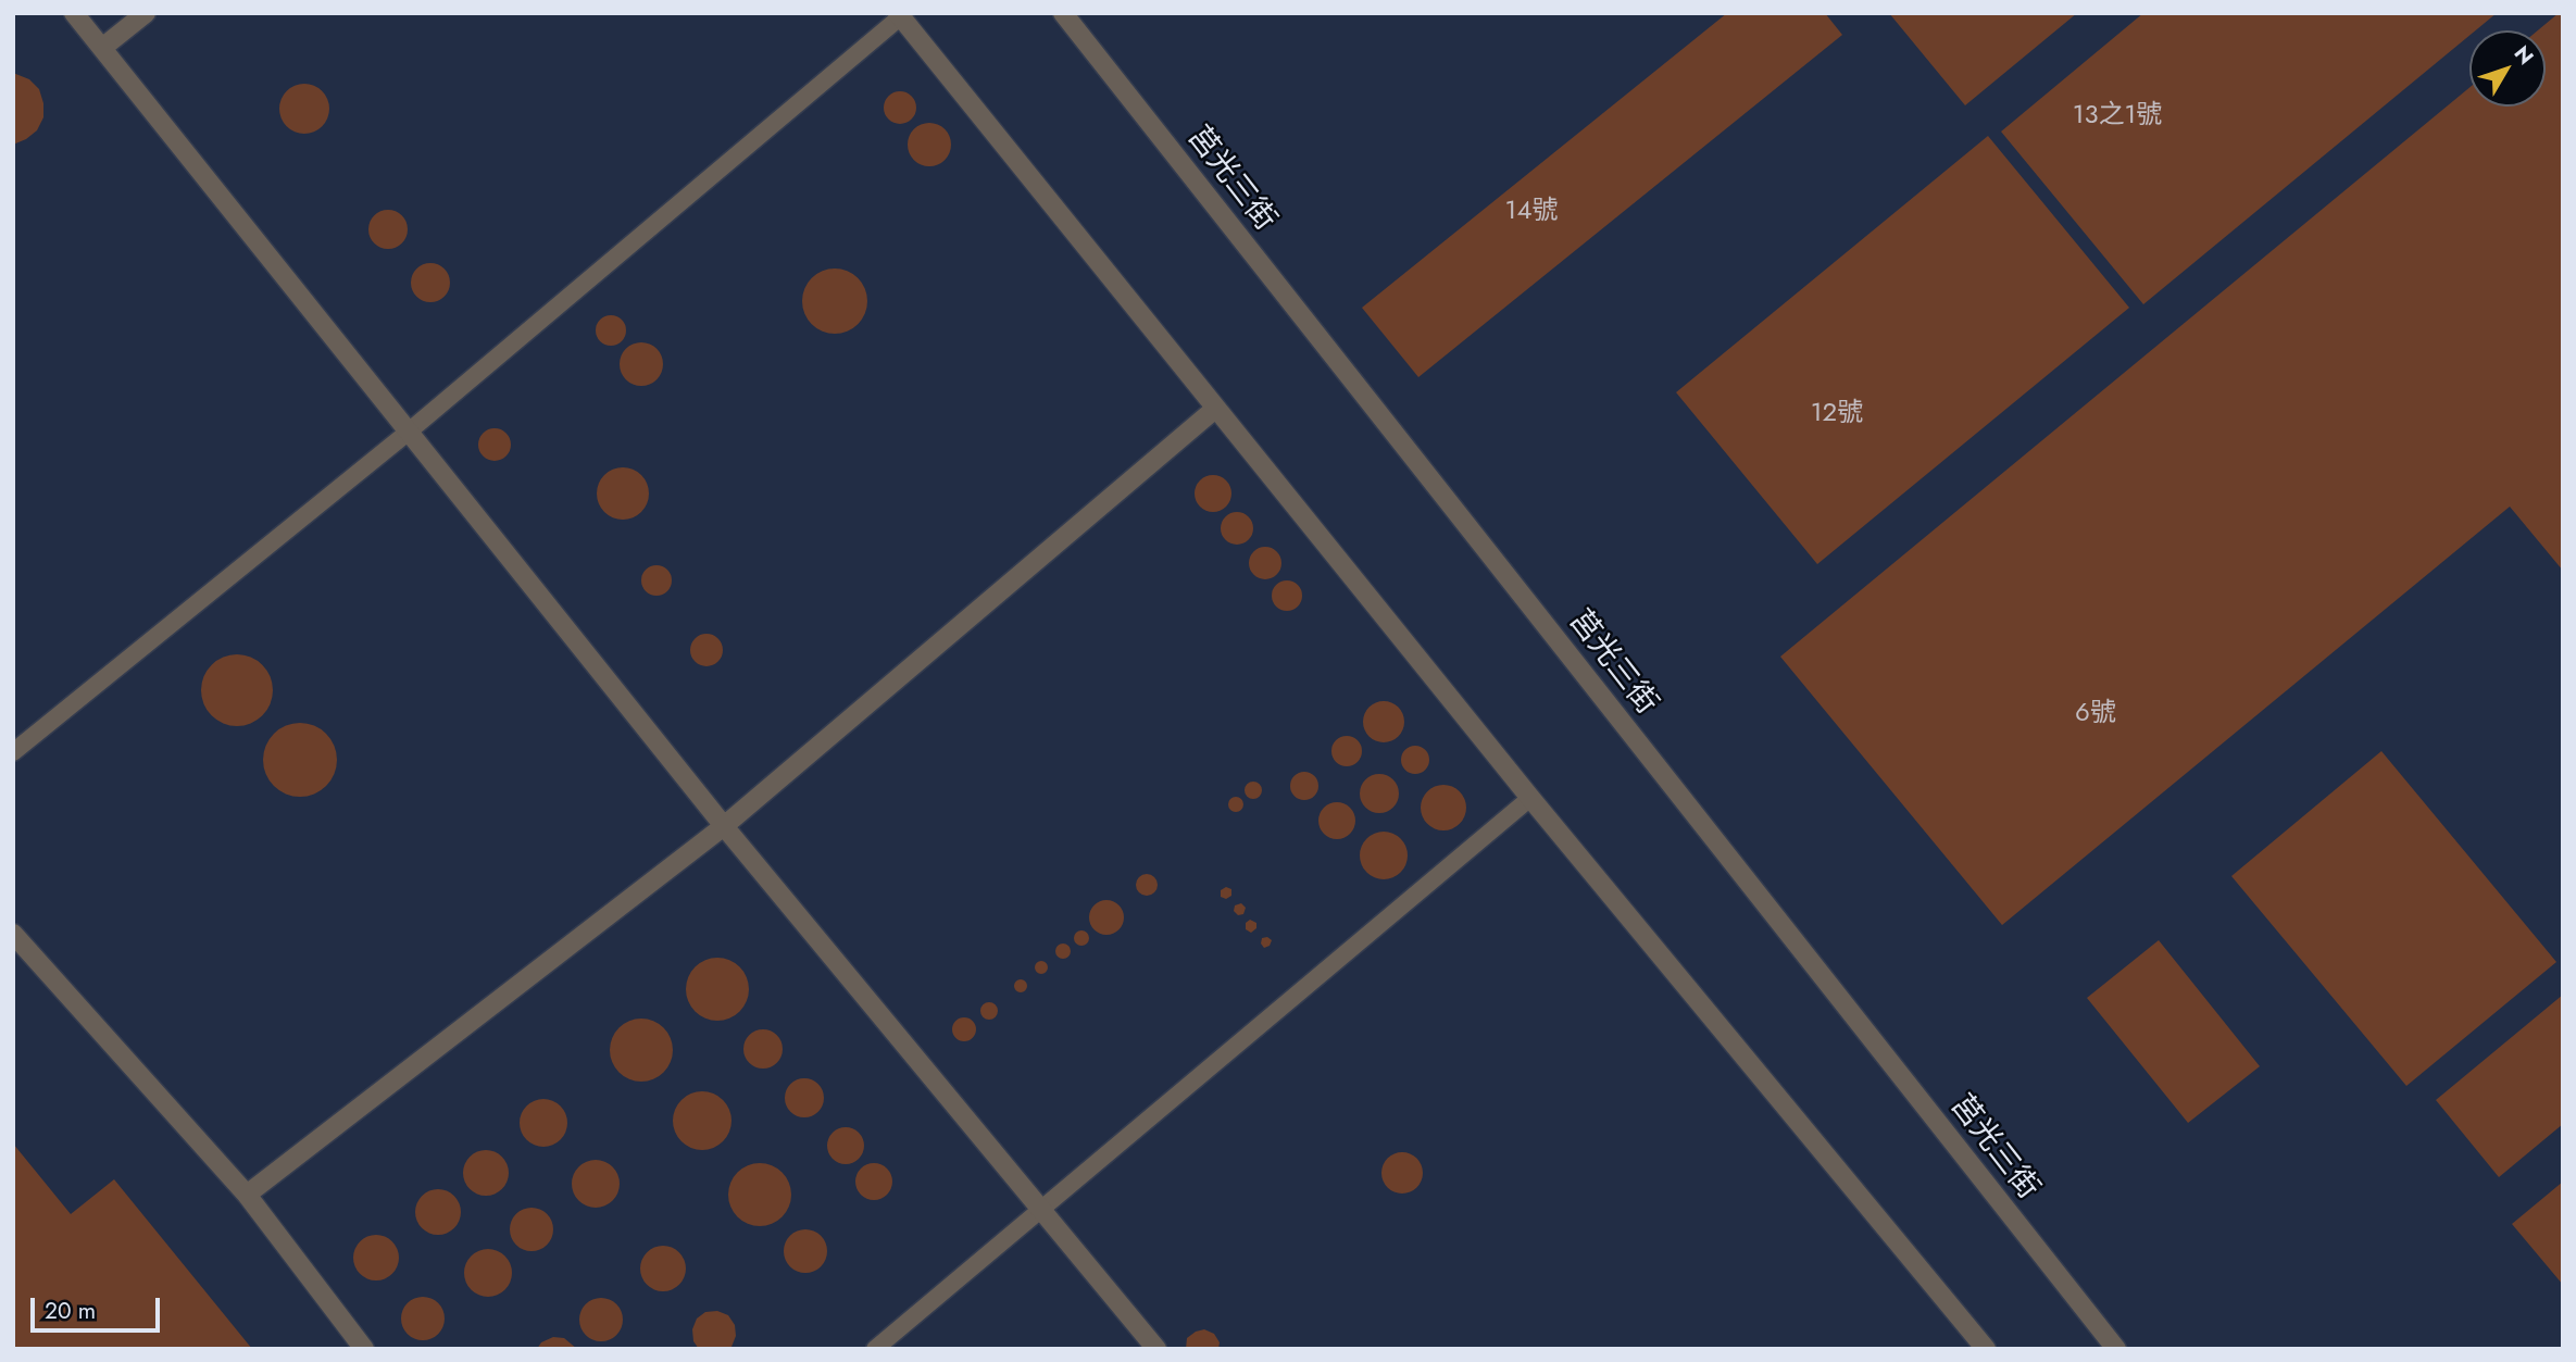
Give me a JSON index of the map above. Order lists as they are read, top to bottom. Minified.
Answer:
{"streets":{"street":["莒光三街"]},"house_numbers":["13之1號","14號","12號","6號"],"scale_bar":"20 m","north":"top right"}
